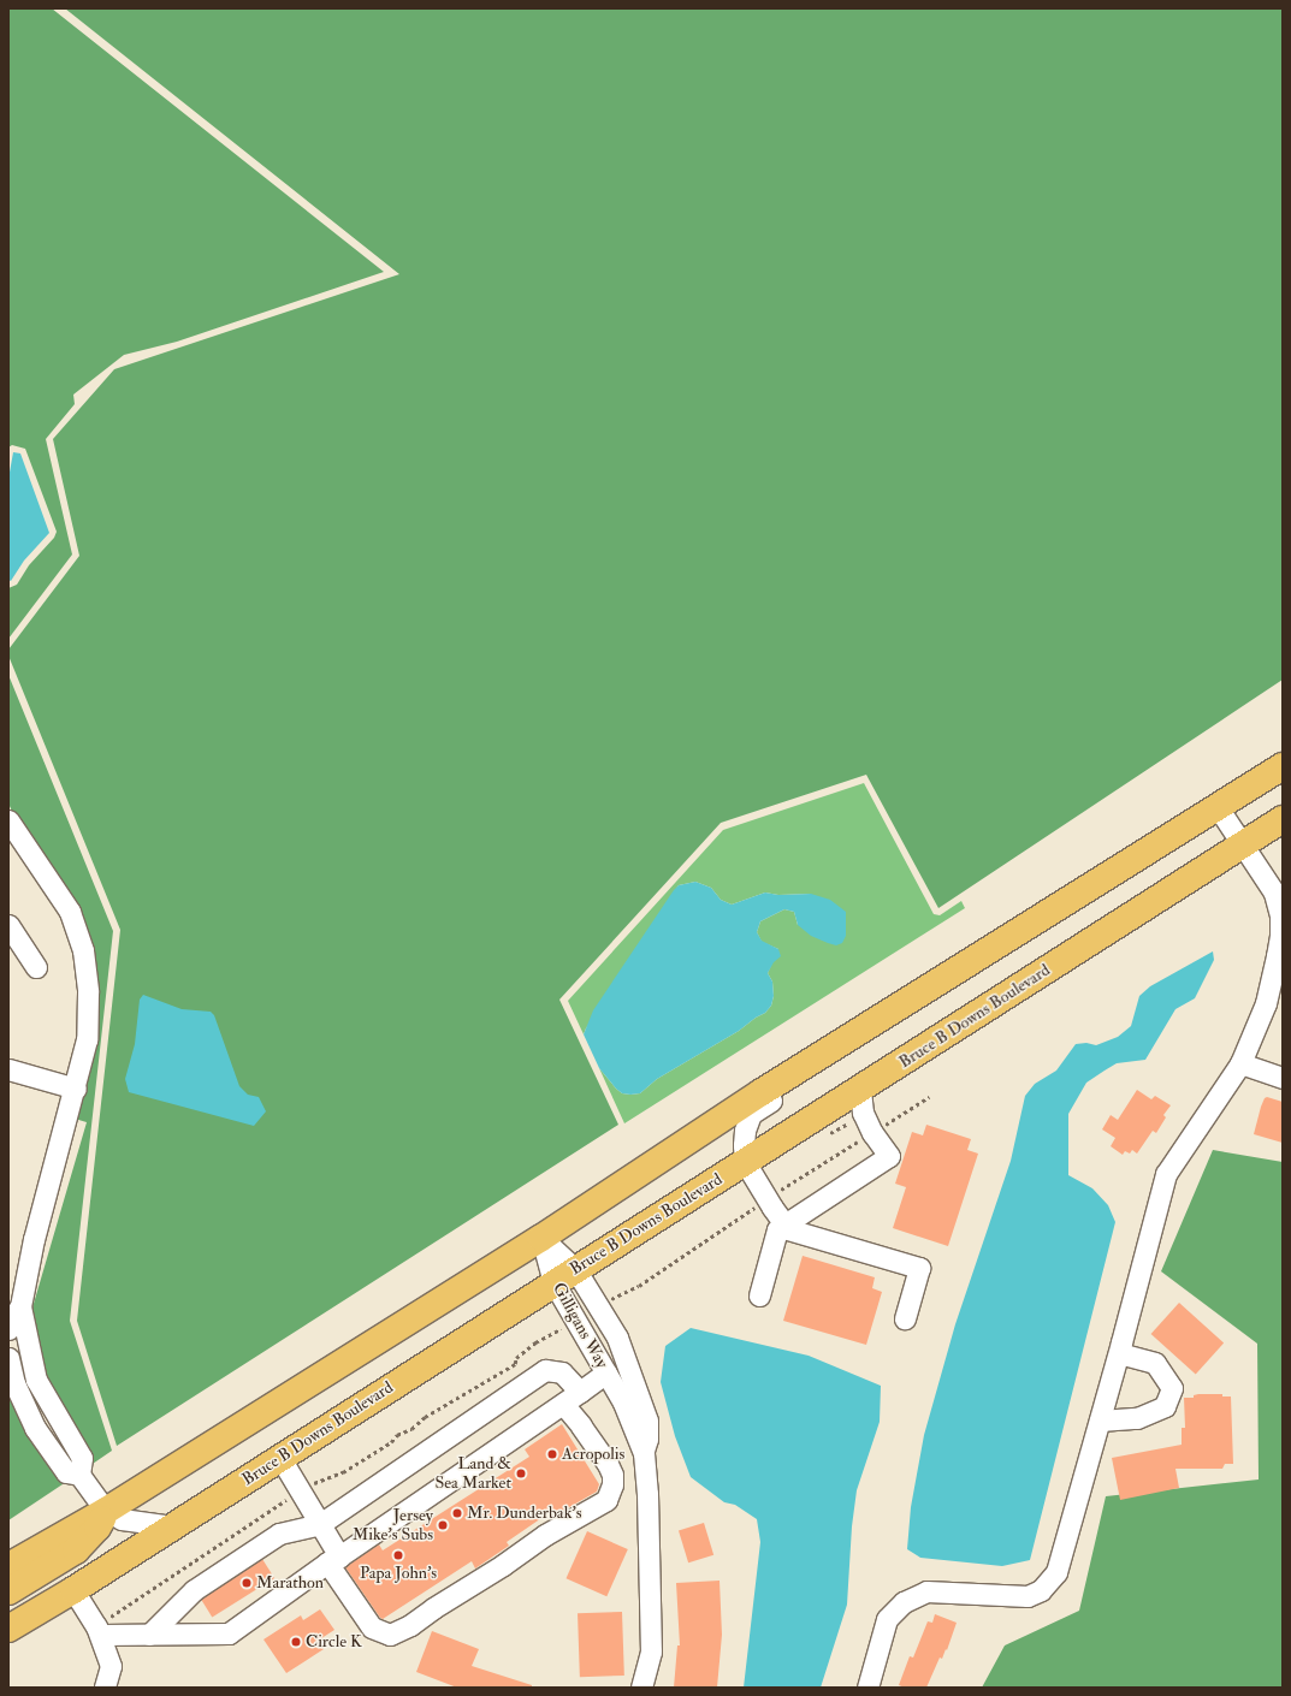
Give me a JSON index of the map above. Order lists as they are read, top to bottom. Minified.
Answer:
{"streets":{"main road":["Bruce B Downs Boulevard"],"street":["Gilligans Way"]},"crossings":[["Bruce B Downs Boulevard","Gilligans Way"]],"places":["Acropolis","Land & Sea Market","Mr. Dunderbak's","Jersey Mike's Subs","Papa John's","Marathon","Circle K"]}
